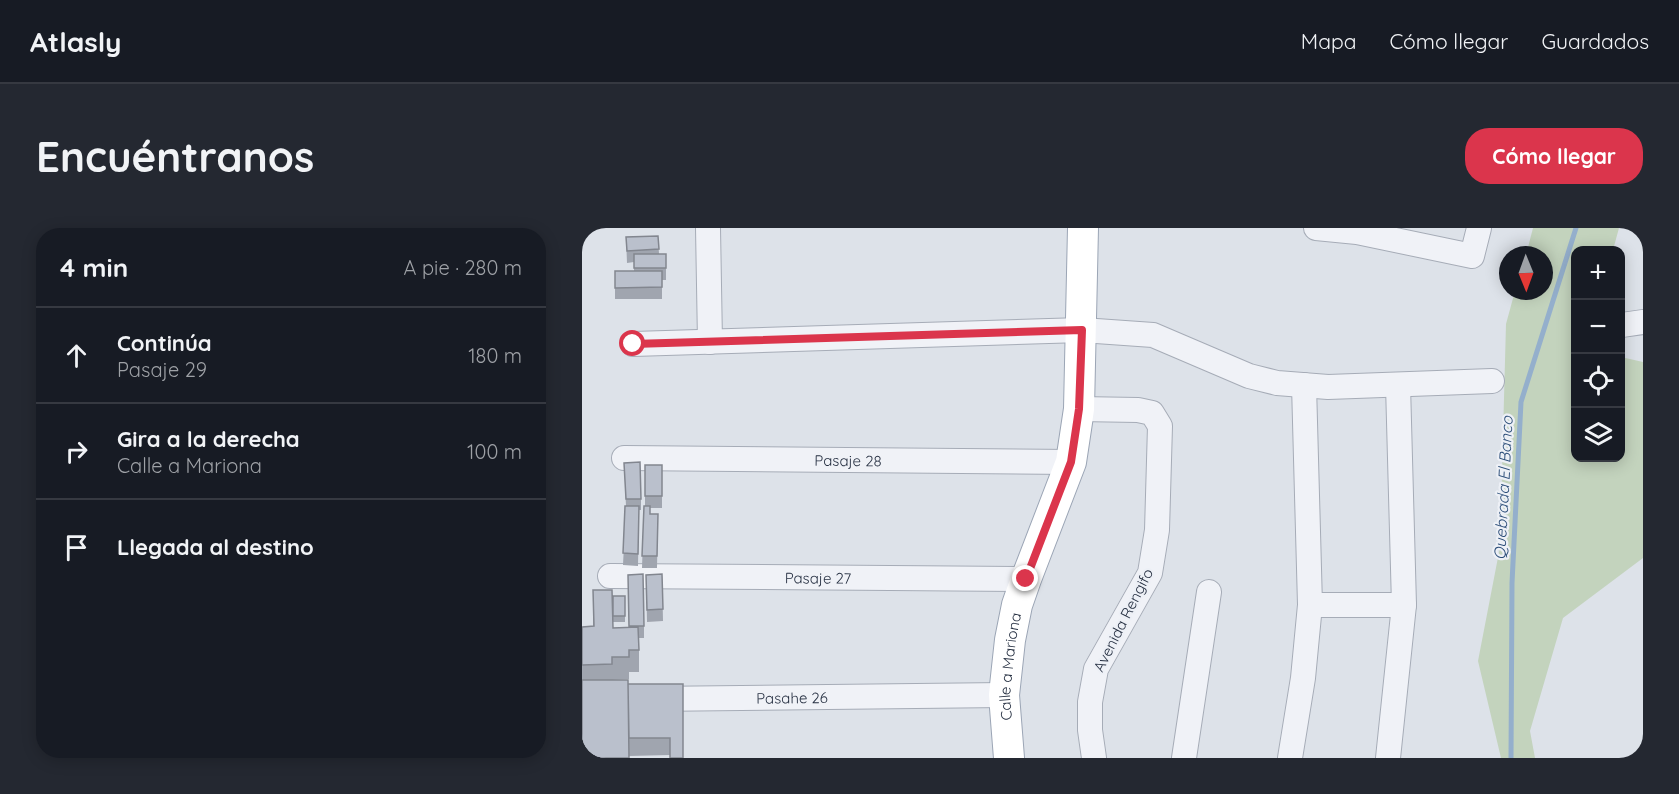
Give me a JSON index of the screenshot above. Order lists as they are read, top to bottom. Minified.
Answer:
{"streets":{"main road":["Calle a Mariona"],"street":["Pasaje 28","Pasaje 27","Avenida Rengifo","Pasahe 26"]},"crossings":[["Pasaje 28","Calle a Mariona"],["Pasaje 27","Calle a Mariona"],["Avenida Rengifo","Calle a Mariona"],["Calle a Mariona","Pasahe 26"]],"water":["Quebrada El Banco"],"north":"bottom","page":{"header":"Atlasly","nav":["Mapa","Cómo llegar","Guardados"],"buttons":"Cómo llegar","title":"Encuéntranos","heading":["4 min","A pie · 280 m"],"map_buttons":["+","−"],"list":[["Continúa","Pasaje 29","180 m"],["Gira a la derecha","Calle a Mariona","100 m"],"Llegada al destino"]}}
